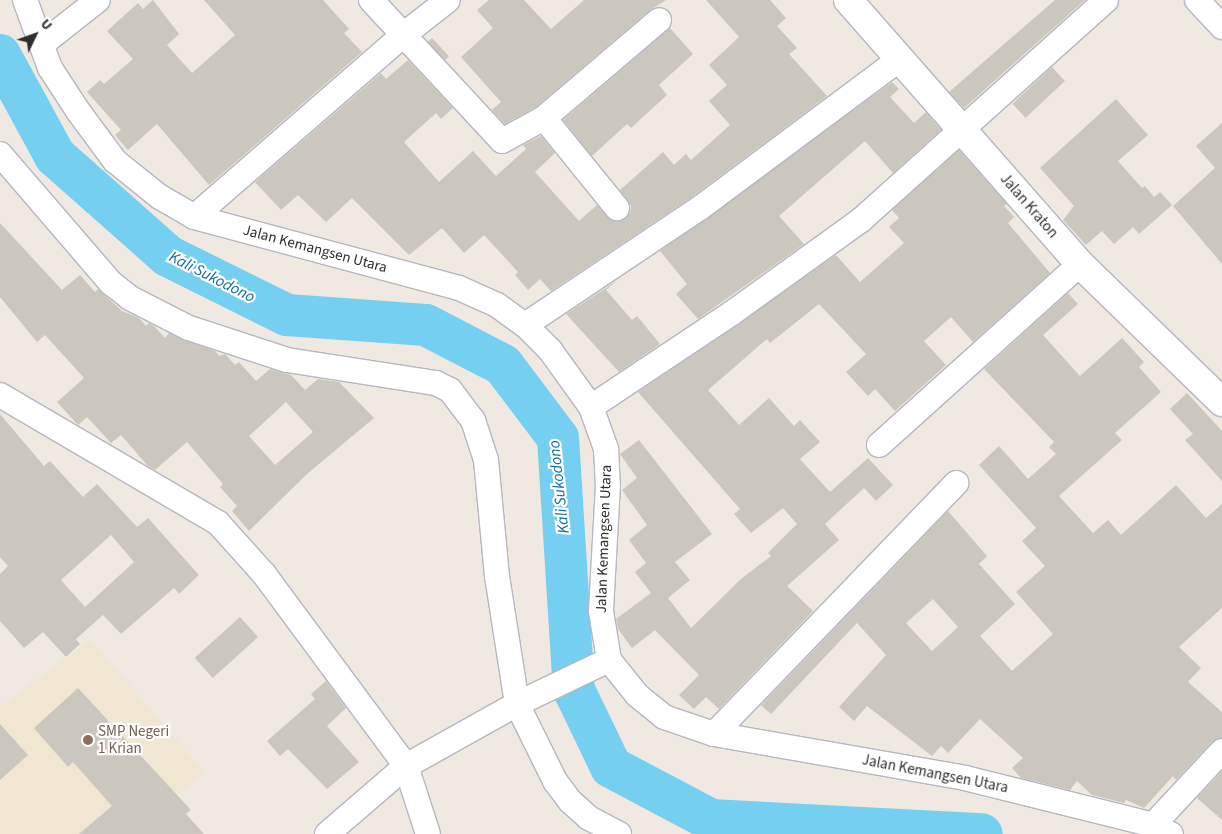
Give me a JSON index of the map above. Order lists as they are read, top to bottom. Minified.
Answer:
{"streets":{"street":["Jalan Kraton","Jalan Kemangsen Utara"]},"water":["Kali Sukodono"],"places":["SMP Negeri 1 Krian"],"north":"top right"}
